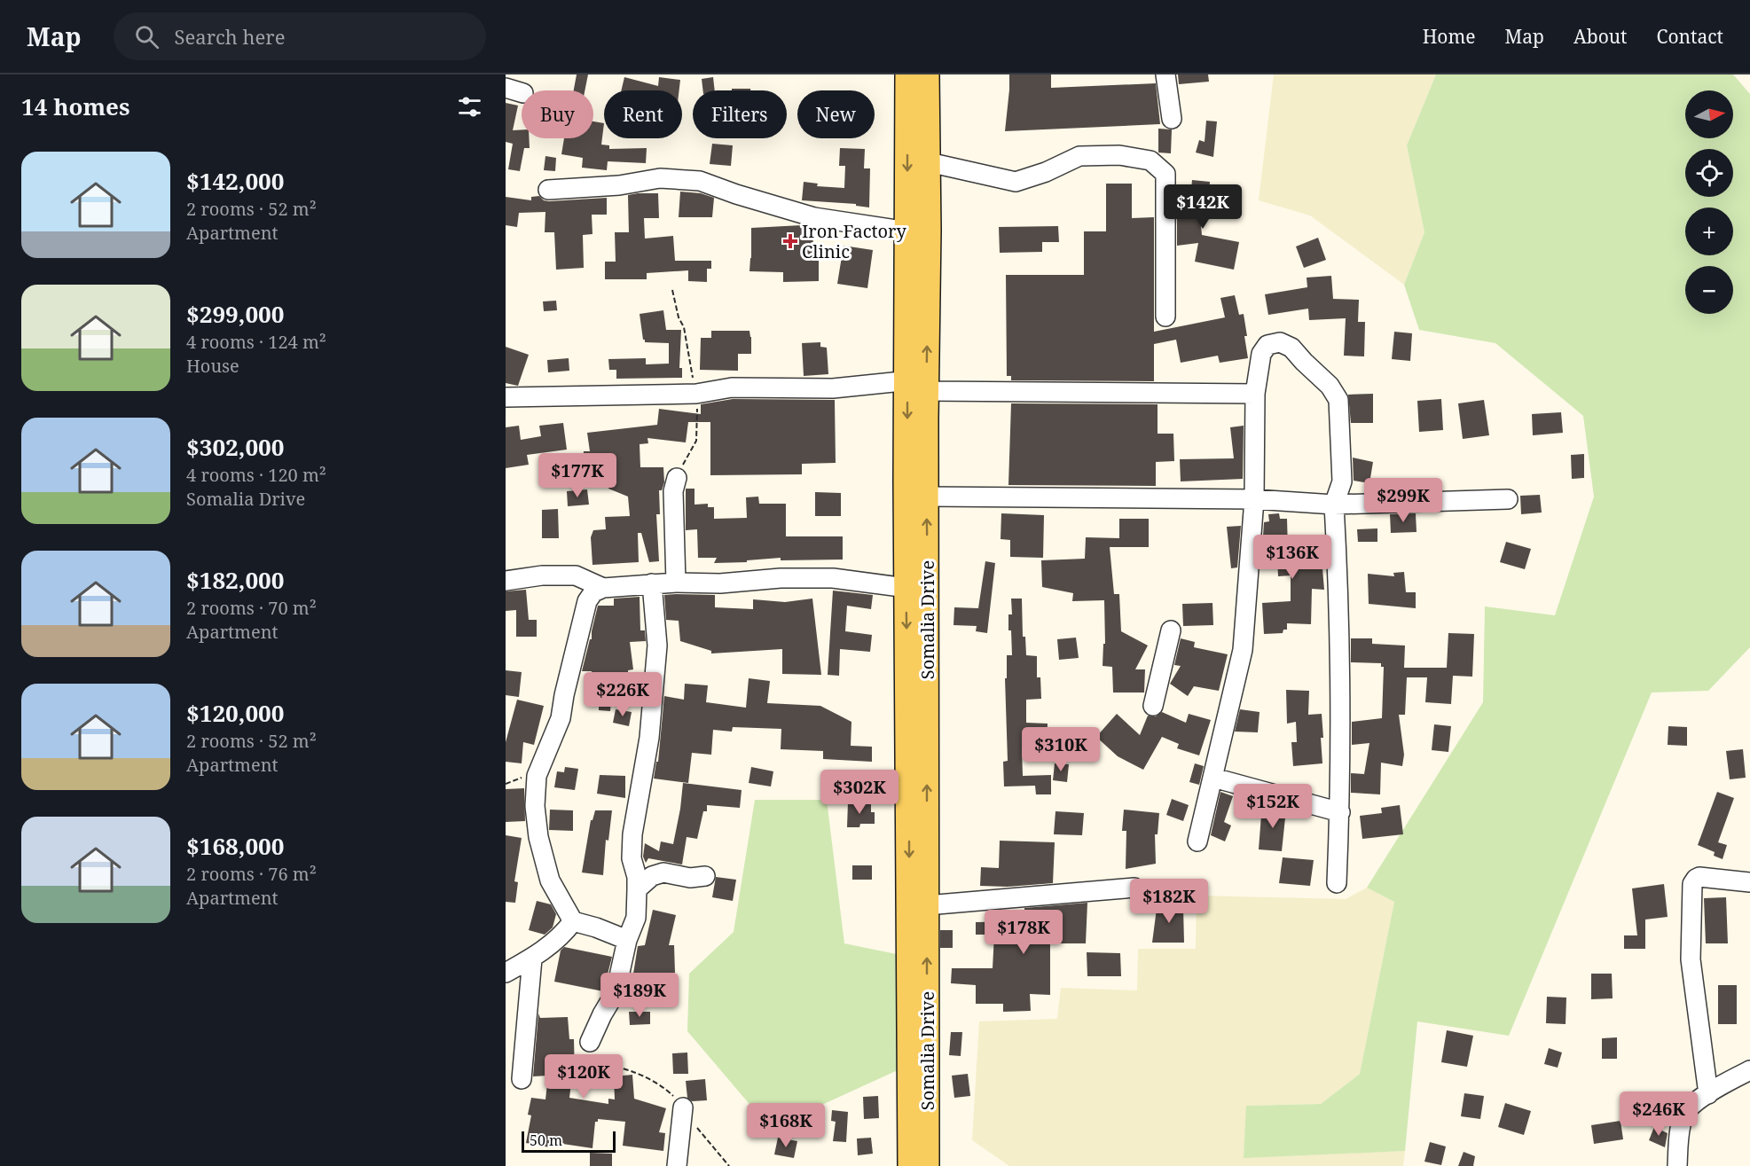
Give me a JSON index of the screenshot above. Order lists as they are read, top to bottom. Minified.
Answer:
{"streets":{"main road":["Somalia Drive"]},"places":{"health":["Iron Factory Clinic"]},"scale_bar":"50 m","north":"right","page":{"header":"Map","search":"Search here","nav":["Home","Map","About","Contact"],"heading":"14 homes","map_buttons":["+","−"],"chip":["Buy","Rent","Filters","New"],"list":[{"name":"$142,000","note":"2 rooms · 52 m² · Apartment"},{"name":"$299,000","note":"4 rooms · 124 m² · House"},{"name":"$302,000","note":"4 rooms · 120 m² · Somalia Drive"},{"name":"$182,000","note":"2 rooms · 70 m² · Apartment"},{"name":"$120,000","note":"2 rooms · 52 m² · Apartment"},{"name":"$168,000","note":"2 rooms · 76 m² · Apartment"}],"price":["$142K","$177K","$299K","$136K","$226K","$310K","$302K","$152K","$182K","$178K","$189K","$120K","$246K","$168K"],"scale":"50 m"}}
